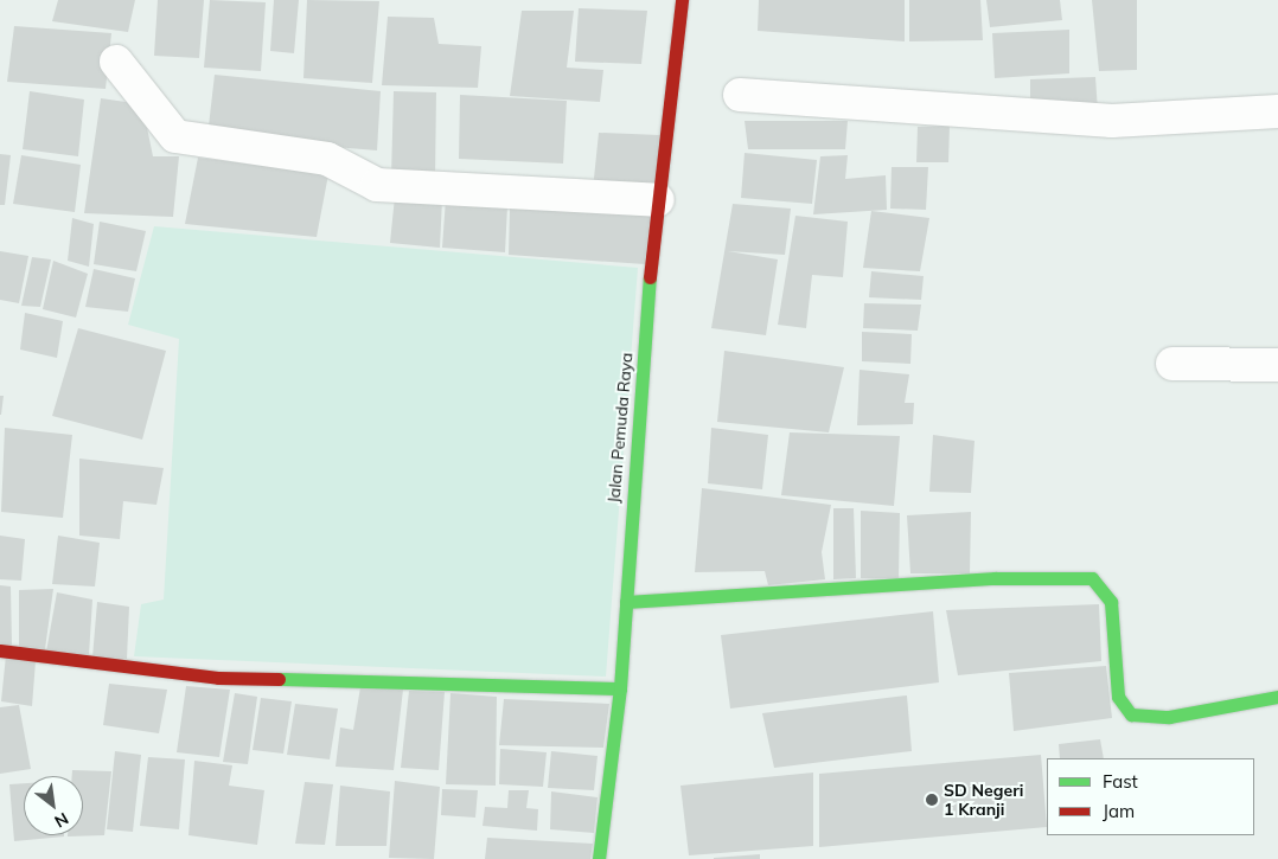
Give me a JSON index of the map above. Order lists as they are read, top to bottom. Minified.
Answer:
{"streets":{"street":["Jalan Pemuda Raya"]},"places":["SD Negeri 1 Kranji"],"legend":["Fast","Jam"],"north":"bottom right"}
